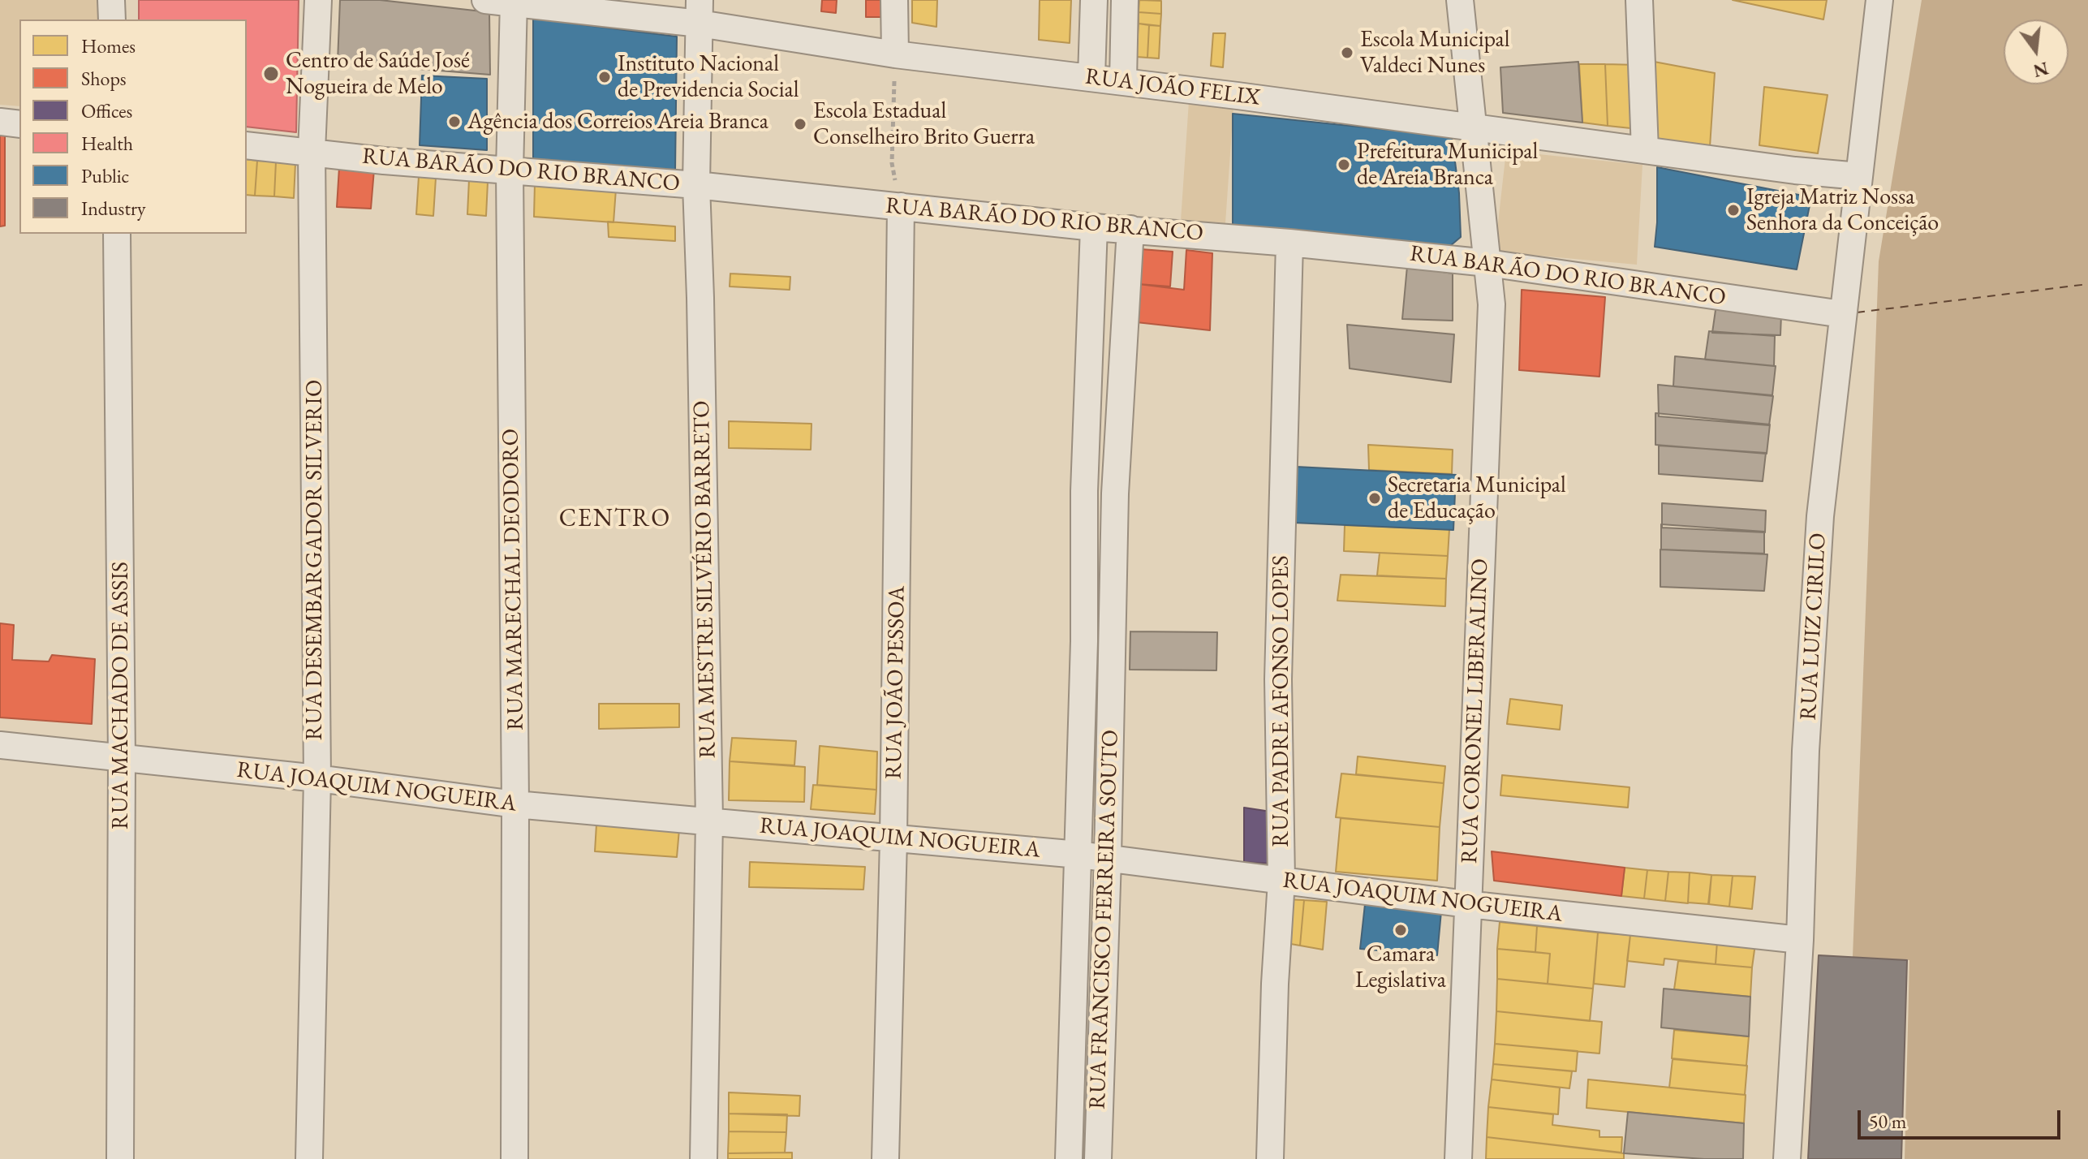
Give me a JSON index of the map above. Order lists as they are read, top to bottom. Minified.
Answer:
{"streets":{"street":["RUA JOÃO FELIX","RUA BARÃO DO RIO BRANCO","RUA DESEMBARGADOR SILVERIO","RUA MARECHAL DEODORO","RUA MESTRE SILVÉRIO BARRETO","RUA LUIZ CIRILO","RUA JOÃO PESSOA","RUA MACHADO DE ASSIS","RUA PADRE AFONSO LOPES","RUA CORONEL LIBERALINO","RUA JOAQUIM NOGUEIRA","RUA FRANCISCO FERREIRA SOUTO"]},"crossings":[["RUA JOÃO FELIX","RUA MARECHAL DEODORO"],["RUA JOÃO FELIX","RUA MESTRE SILVÉRIO BARRETO"],["RUA JOÃO FELIX","RUA LUIZ CIRILO"],["RUA JOÃO FELIX","RUA CORONEL LIBERALINO"],["RUA BARÃO DO RIO BRANCO","RUA DESEMBARGADOR SILVERIO"],["RUA BARÃO DO RIO BRANCO","RUA MARECHAL DEODORO"],["RUA BARÃO DO RIO BRANCO","RUA MESTRE SILVÉRIO BARRETO"],["RUA BARÃO DO RIO BRANCO","RUA LUIZ CIRILO"],["RUA BARÃO DO RIO BRANCO","RUA JOÃO PESSOA"],["RUA BARÃO DO RIO BRANCO","RUA PADRE AFONSO LOPES"],["RUA BARÃO DO RIO BRANCO","RUA CORONEL LIBERALINO"],["RUA BARÃO DO RIO BRANCO","RUA FRANCISCO FERREIRA SOUTO"],["RUA DESEMBARGADOR SILVERIO","RUA JOAQUIM NOGUEIRA"],["RUA MARECHAL DEODORO","RUA JOAQUIM NOGUEIRA"],["RUA MESTRE SILVÉRIO BARRETO","RUA JOAQUIM NOGUEIRA"],["RUA LUIZ CIRILO","RUA JOAQUIM NOGUEIRA"],["RUA JOÃO PESSOA","RUA JOAQUIM NOGUEIRA"],["RUA MACHADO DE ASSIS","RUA JOAQUIM NOGUEIRA"],["RUA PADRE AFONSO LOPES","RUA JOAQUIM NOGUEIRA"],["RUA CORONEL LIBERALINO","RUA JOAQUIM NOGUEIRA"],["RUA JOAQUIM NOGUEIRA","RUA FRANCISCO FERREIRA SOUTO"]],"districts":["CENTRO"],"places":["Escola Municipal Valdeci Nunes","Centro de Saúde José Nogueira de Melo","Instituto Nacional de Previdencia Social","Agência dos Correios Areia Branca","Escola Estadual Conselheiro Brito Guerra","Prefeitura Municipal de Areia Branca","Igreja Matriz Nossa Senhora da Conceição","Secretaria Municipal de Educação","Camara Legislativa"],"legend":["Homes","Shops","Offices","Health","Public","Industry"],"scale_bar":"50 m","north":"bottom"}
